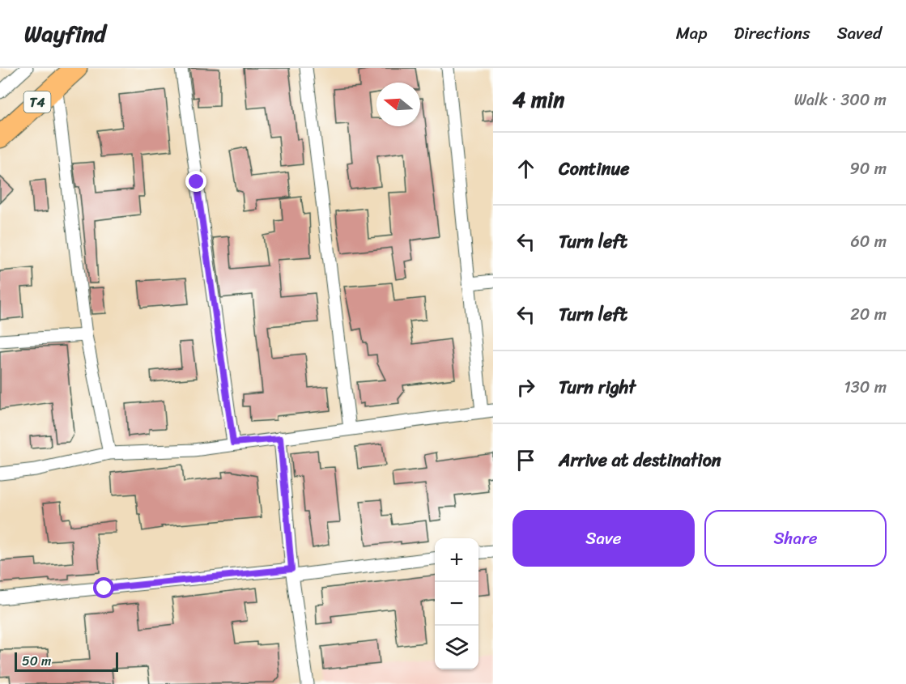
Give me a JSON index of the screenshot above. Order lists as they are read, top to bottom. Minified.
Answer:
{"streets":{"highway":["T4"]},"scale_bar":"50 m","north":"left","page":{"header":"Wayfind","nav":["Map","Directions","Saved"],"heading":["4 min","Walk · 300 m"],"list":[["Continue","90 m"],["Turn left","60 m"],["Turn left","20 m"],["Turn right","130 m"],"Arrive at destination"],"buttons":["Save","Share"],"map_buttons":["+","−"],"scale":"50 m"}}
